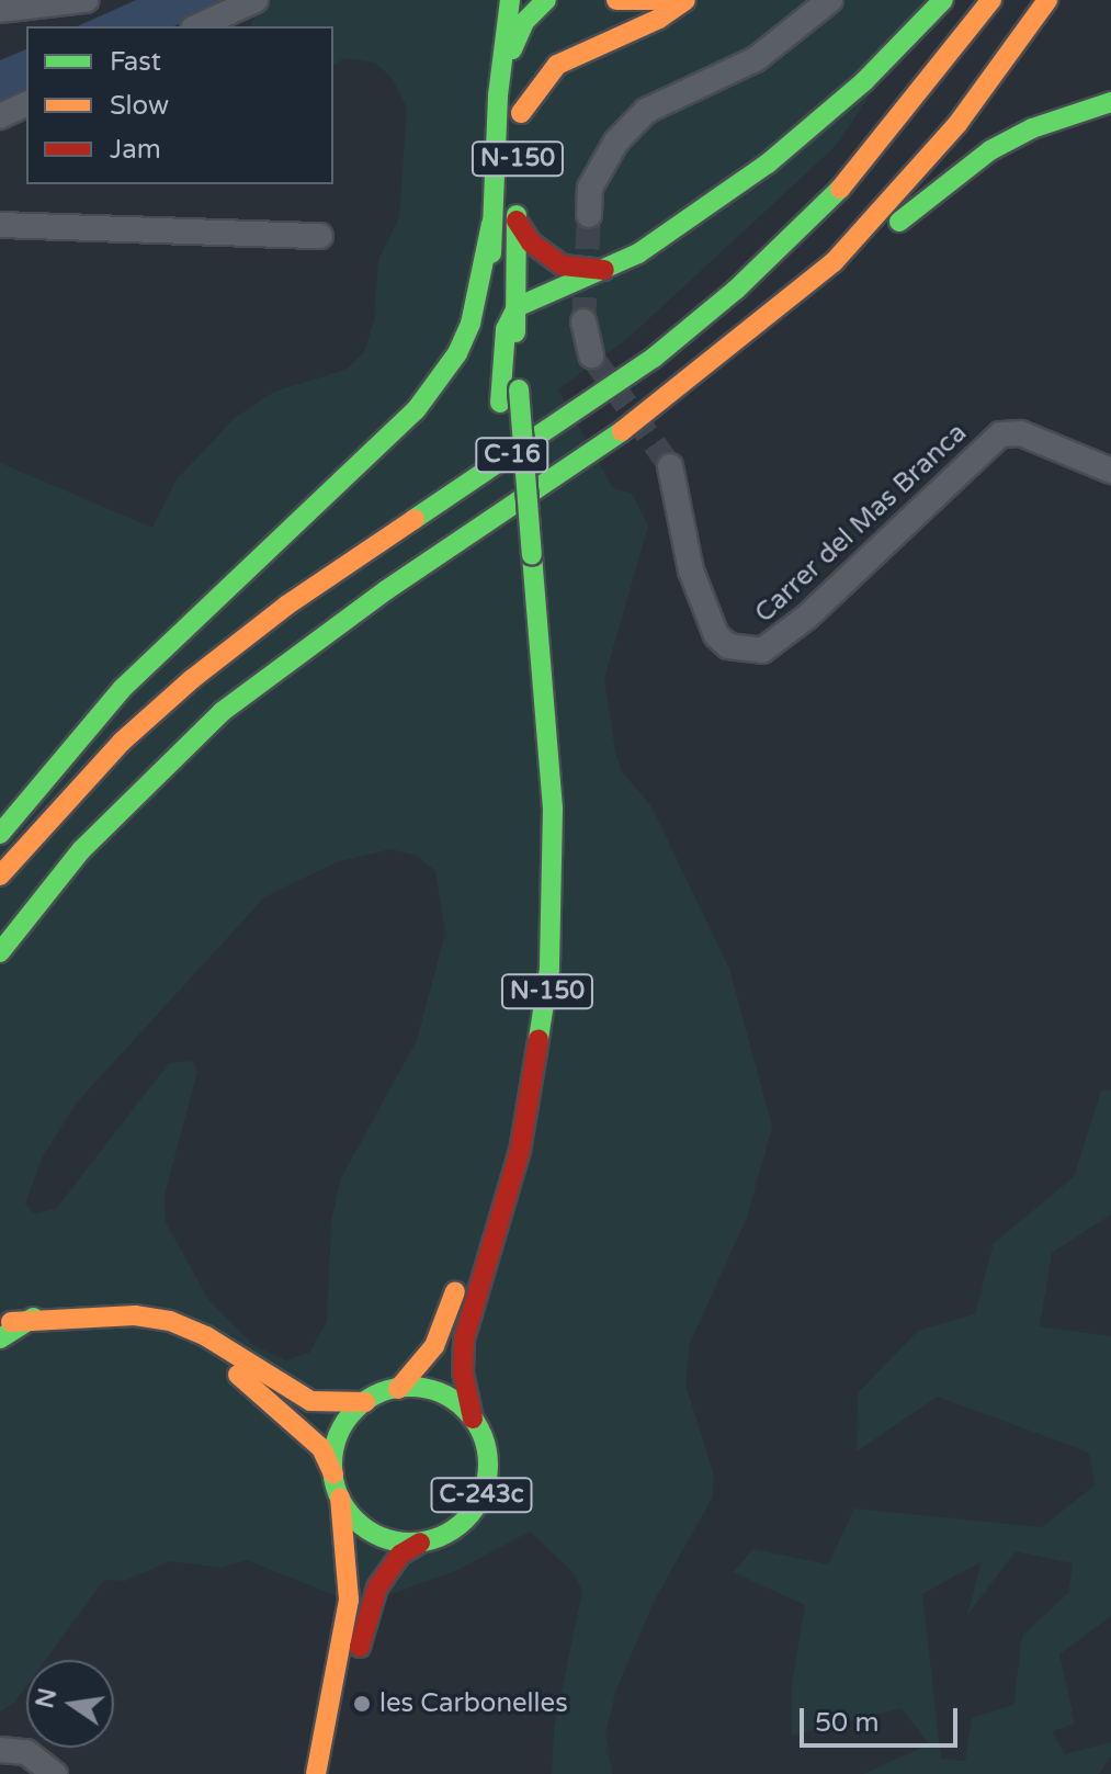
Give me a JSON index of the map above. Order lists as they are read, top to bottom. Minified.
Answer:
{"streets":{"main road":["N-150","C-16","C-243c"],"street":["Carrer del Mas Branca"]},"crossings":[["N-150","C-243c"]],"places":["les Carbonelles"],"legend":["Fast","Slow","Jam"],"scale_bar":"50 m","north":"left"}
